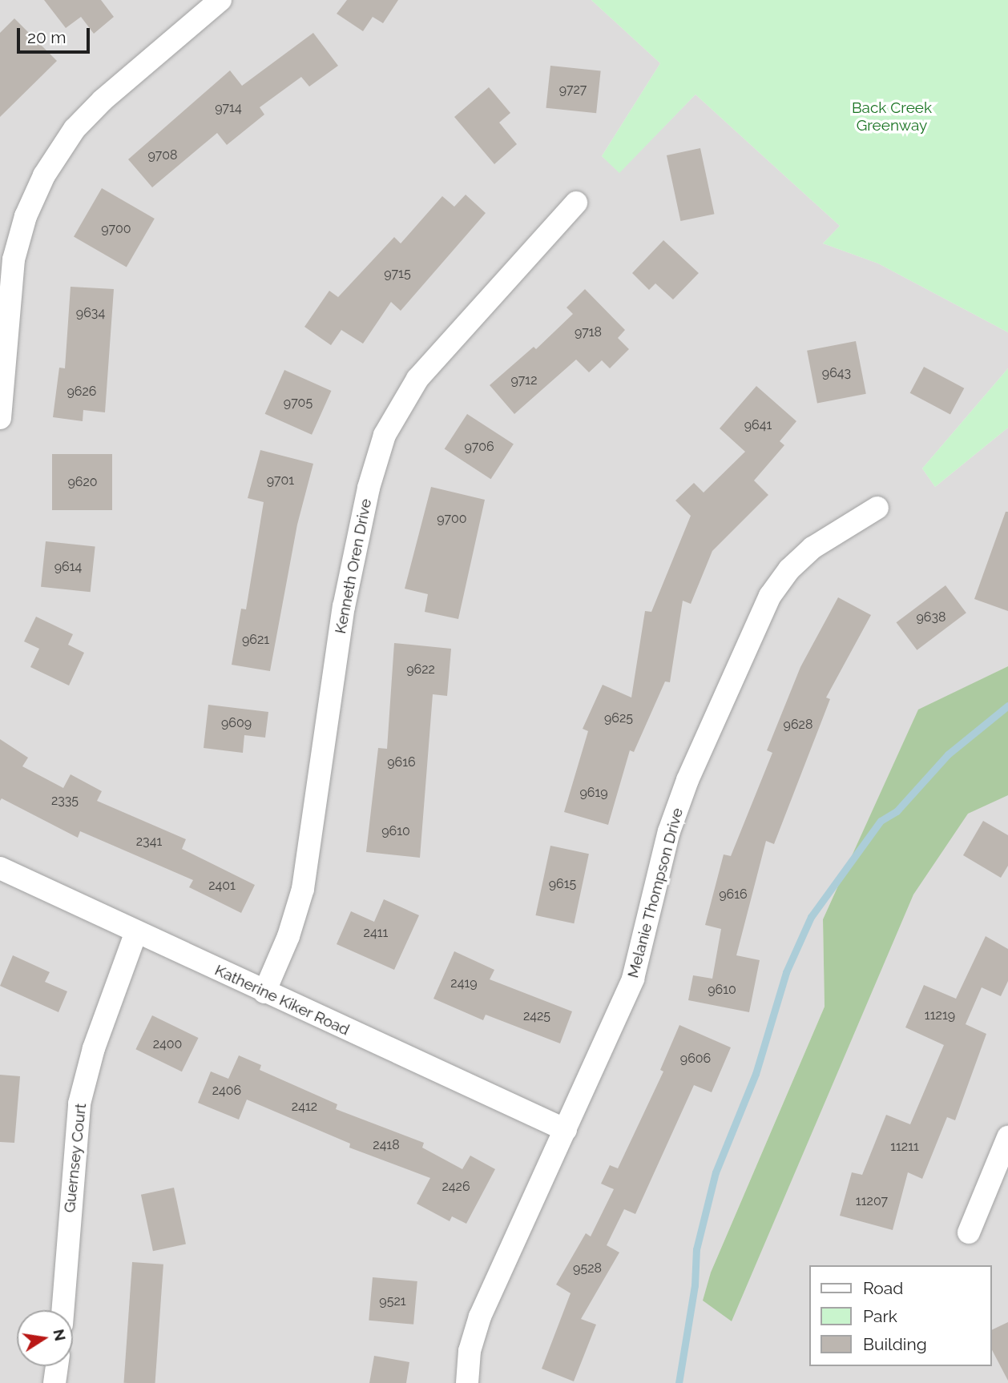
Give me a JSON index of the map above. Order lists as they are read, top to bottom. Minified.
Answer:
{"streets":{"street":["Kenneth Oren Drive","Melanie Thompson Drive","Katherine Kiker Road","Guernsey Court"]},"crossings":[["Kenneth Oren Drive","Katherine Kiker Road"],["Melanie Thompson Drive","Katherine Kiker Road"],["Katherine Kiker Road","Guernsey Court"]],"parks":["Back Creek Greenway"],"house_numbers":["9727","9714","9708","9700","9715","9634","9718","9643","9712","9626","9705","9641","9706","9701","9620","9700","9614","9638","9621","9622","9625","9609","9628","9616","9619","2335","9610","2341","9615","2401","9616","2411","2419","9610","11219","2425","2400","9606","2406","2412","2418","11211","2426","11207","9528","9521"],"legend":["Road","Park","Building"],"scale_bar":"20 m","north":"right"}
